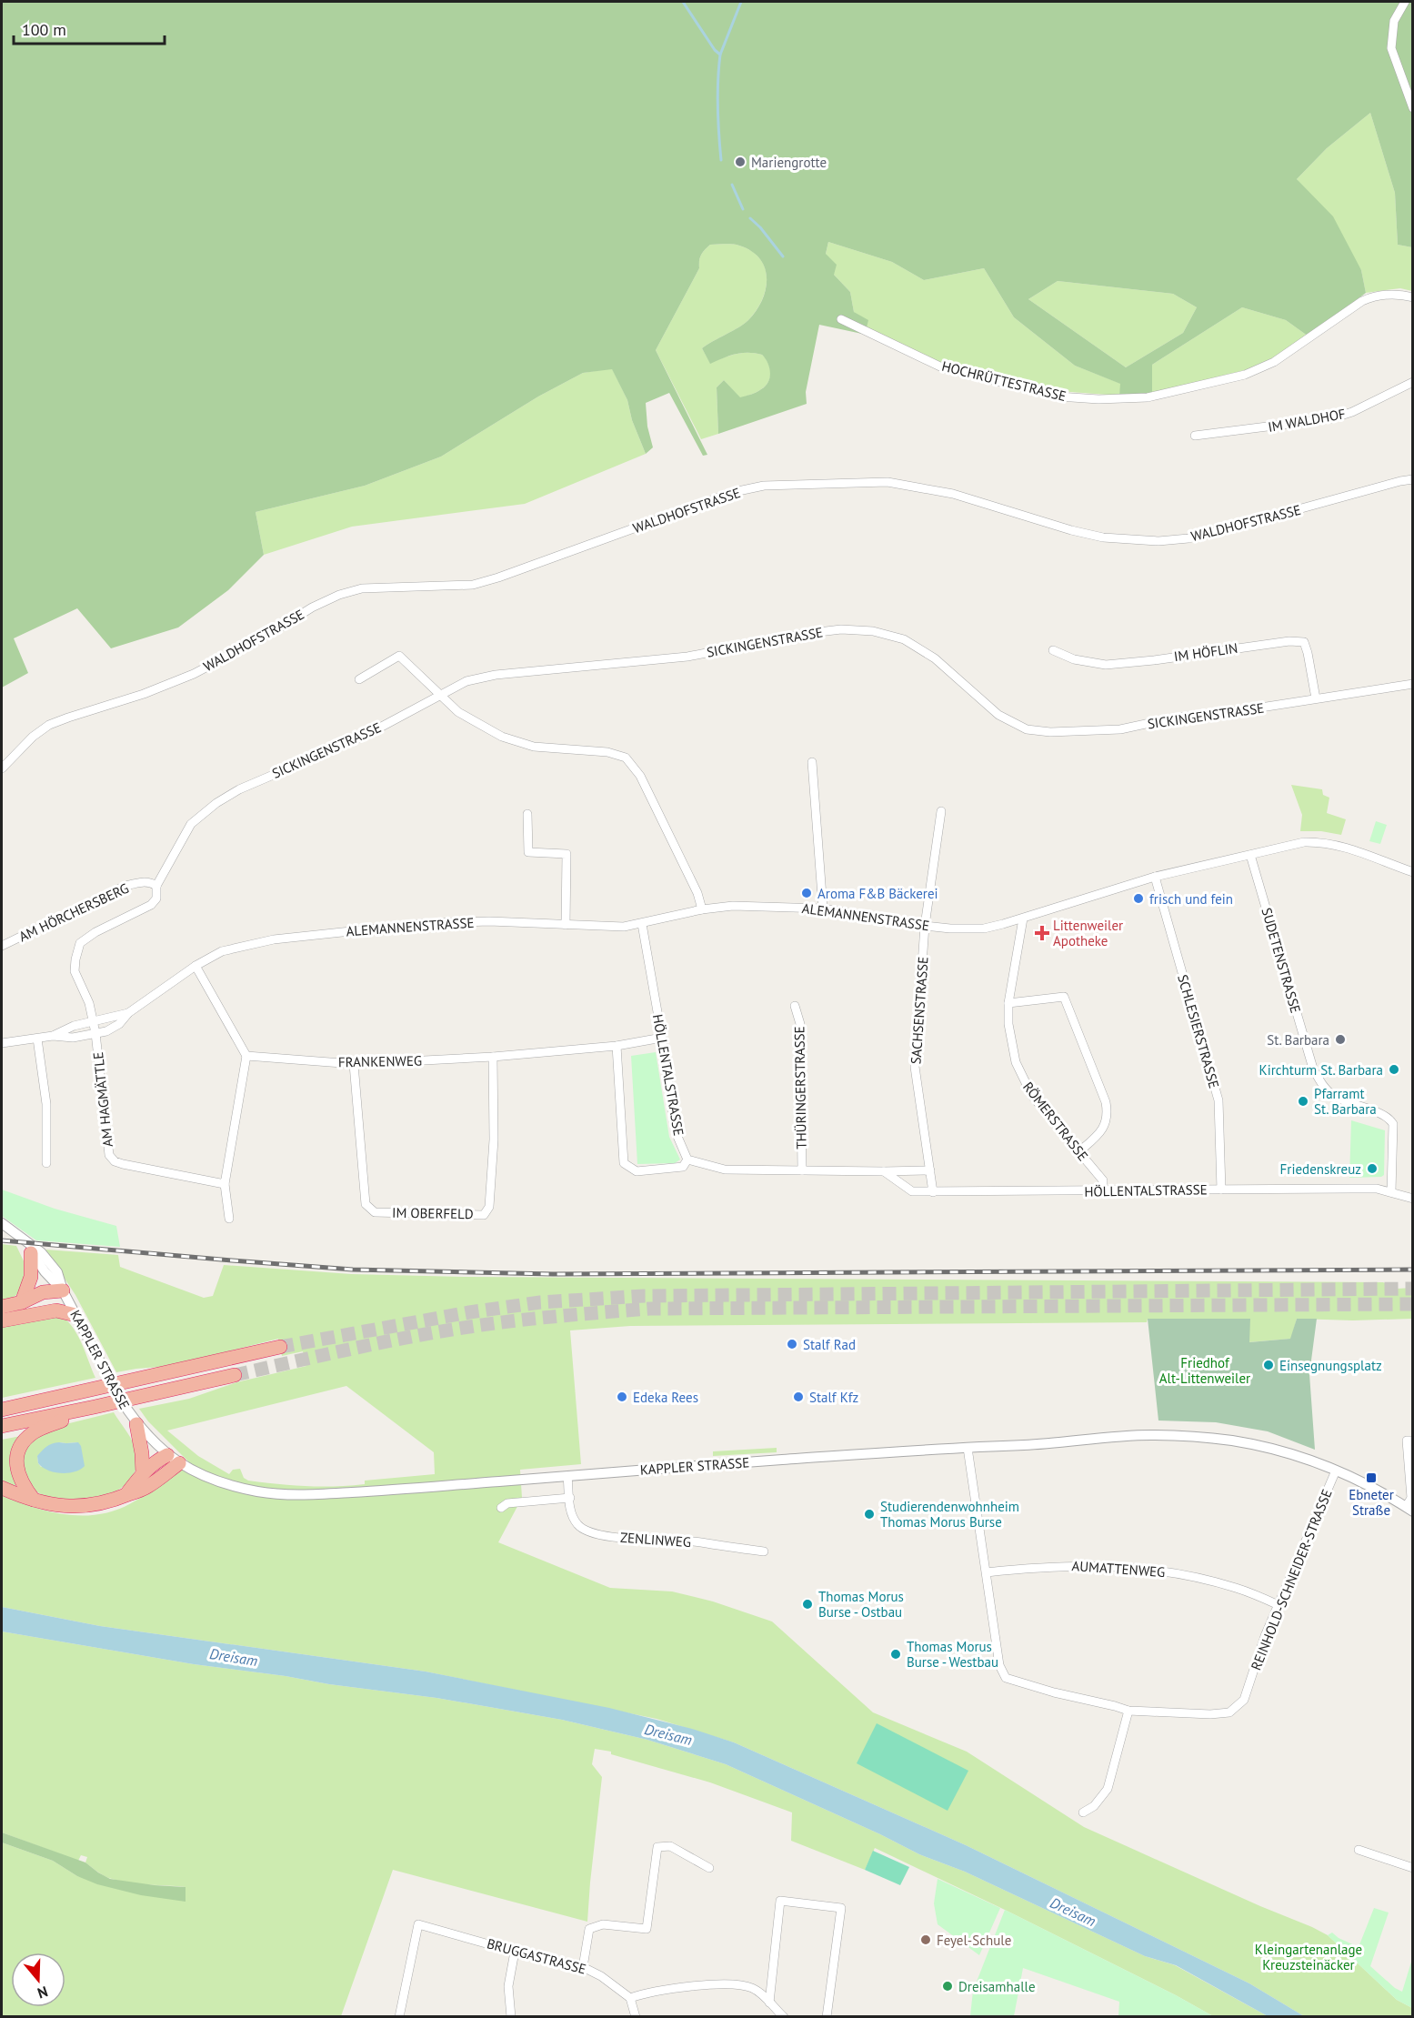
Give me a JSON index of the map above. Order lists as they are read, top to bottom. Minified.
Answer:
{"streets":{"street":["HOCHRÜTTESTRASSE","IM WALDHOF","WALDHOFSTRASSE","SICKINGENSTRASSE","IM HÖFLIN","AM HÖRCHERSBERG","ALEMANNENSTRASSE","SUDETENSTRASSE","SACHSENSTRASSE","SCHLESIERSTRASSE","FRANKENWEG","HÖLLENTALSTRASSE","THÜRINGERSTRASSE","AM HAGMÄTTLE","RÖMERSTRASSE","IM OBERFELD","KAPPLER STRASSE","ZENLINWEG","AUMATTENWEG","REINHOLD-SCHNEIDER-STRASSE","BRUGGASTRASSE"]},"crossings":[["SICKINGENSTRASSE","IM HÖFLIN"],["SICKINGENSTRASSE","AM HÖRCHERSBERG"],["AM HÖRCHERSBERG","ALEMANNENSTRASSE"],["AM HÖRCHERSBERG","AM HAGMÄTTLE"],["ALEMANNENSTRASSE","SUDETENSTRASSE"],["ALEMANNENSTRASSE","SACHSENSTRASSE"],["ALEMANNENSTRASSE","SCHLESIERSTRASSE"],["ALEMANNENSTRASSE","HÖLLENTALSTRASSE"],["ALEMANNENSTRASSE","AM HAGMÄTTLE"],["ALEMANNENSTRASSE","RÖMERSTRASSE"],["SUDETENSTRASSE","HÖLLENTALSTRASSE"],["SACHSENSTRASSE","HÖLLENTALSTRASSE"],["SCHLESIERSTRASSE","HÖLLENTALSTRASSE"],["FRANKENWEG","HÖLLENTALSTRASSE"],["FRANKENWEG","IM OBERFELD"],["HÖLLENTALSTRASSE","RÖMERSTRASSE"],["KAPPLER STRASSE","ZENLINWEG"],["KAPPLER STRASSE","REINHOLD-SCHNEIDER-STRASSE"],["AUMATTENWEG","REINHOLD-SCHNEIDER-STRASSE"]],"water":["Dreisam"],"parks":["Friedhof Alt-Littenweiler","Kleingartenanlage Kreuzsteinäcker"],"places":{"other":["Mariengrotte","Aroma F&B Bäckerei","frisch und fein","St. Barbara","Kirchturm St. Barbara","Pfarramt St. Barbara","Friedenskreuz","Stalf Rad","Einsegnungsplatz","Edeka Rees","Stalf Kfz","Studierendenwohnheim Thomas Morus Burse","Thomas Morus Burse - Ostbau","Thomas Morus Burse - Westbau","Feyel-Schule","Dreisamhalle"],"health":["Littenweiler Apotheke"],"transit":["Ebneter Straße"]},"scale_bar":"100 m","north":"bottom"}
